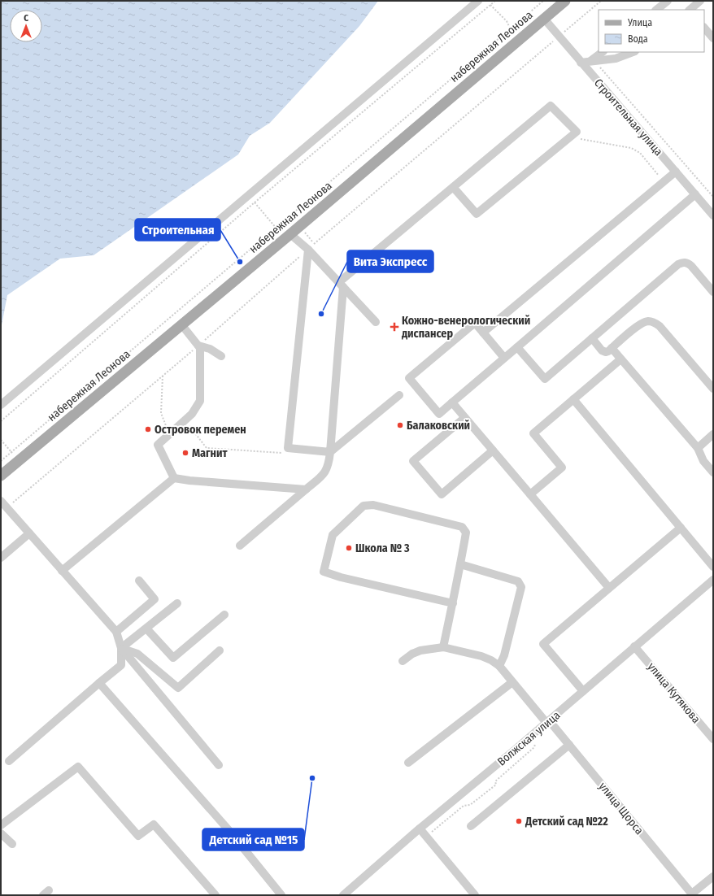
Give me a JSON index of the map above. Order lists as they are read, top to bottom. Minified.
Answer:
{"streets":{"main road":["набережная Леонова"],"street":["Строительная улица","улица Кутякова","Волжская улица","улица Щорса"]},"crossings":[["набережная Леонова","Строительная улица"],["улица Кутякова","Волжская улица"],["Волжская улица","улица Щорса"]],"places":{"other":["Строительная","Вита Экспресс","Балаковский","Островок перемен","Магнит","Школа № 3","Детский сад №15","Детский сад №22"],"health":["Кожно-венерологический диспансер"]},"legend":["Улица","Вода"],"north":"top"}
